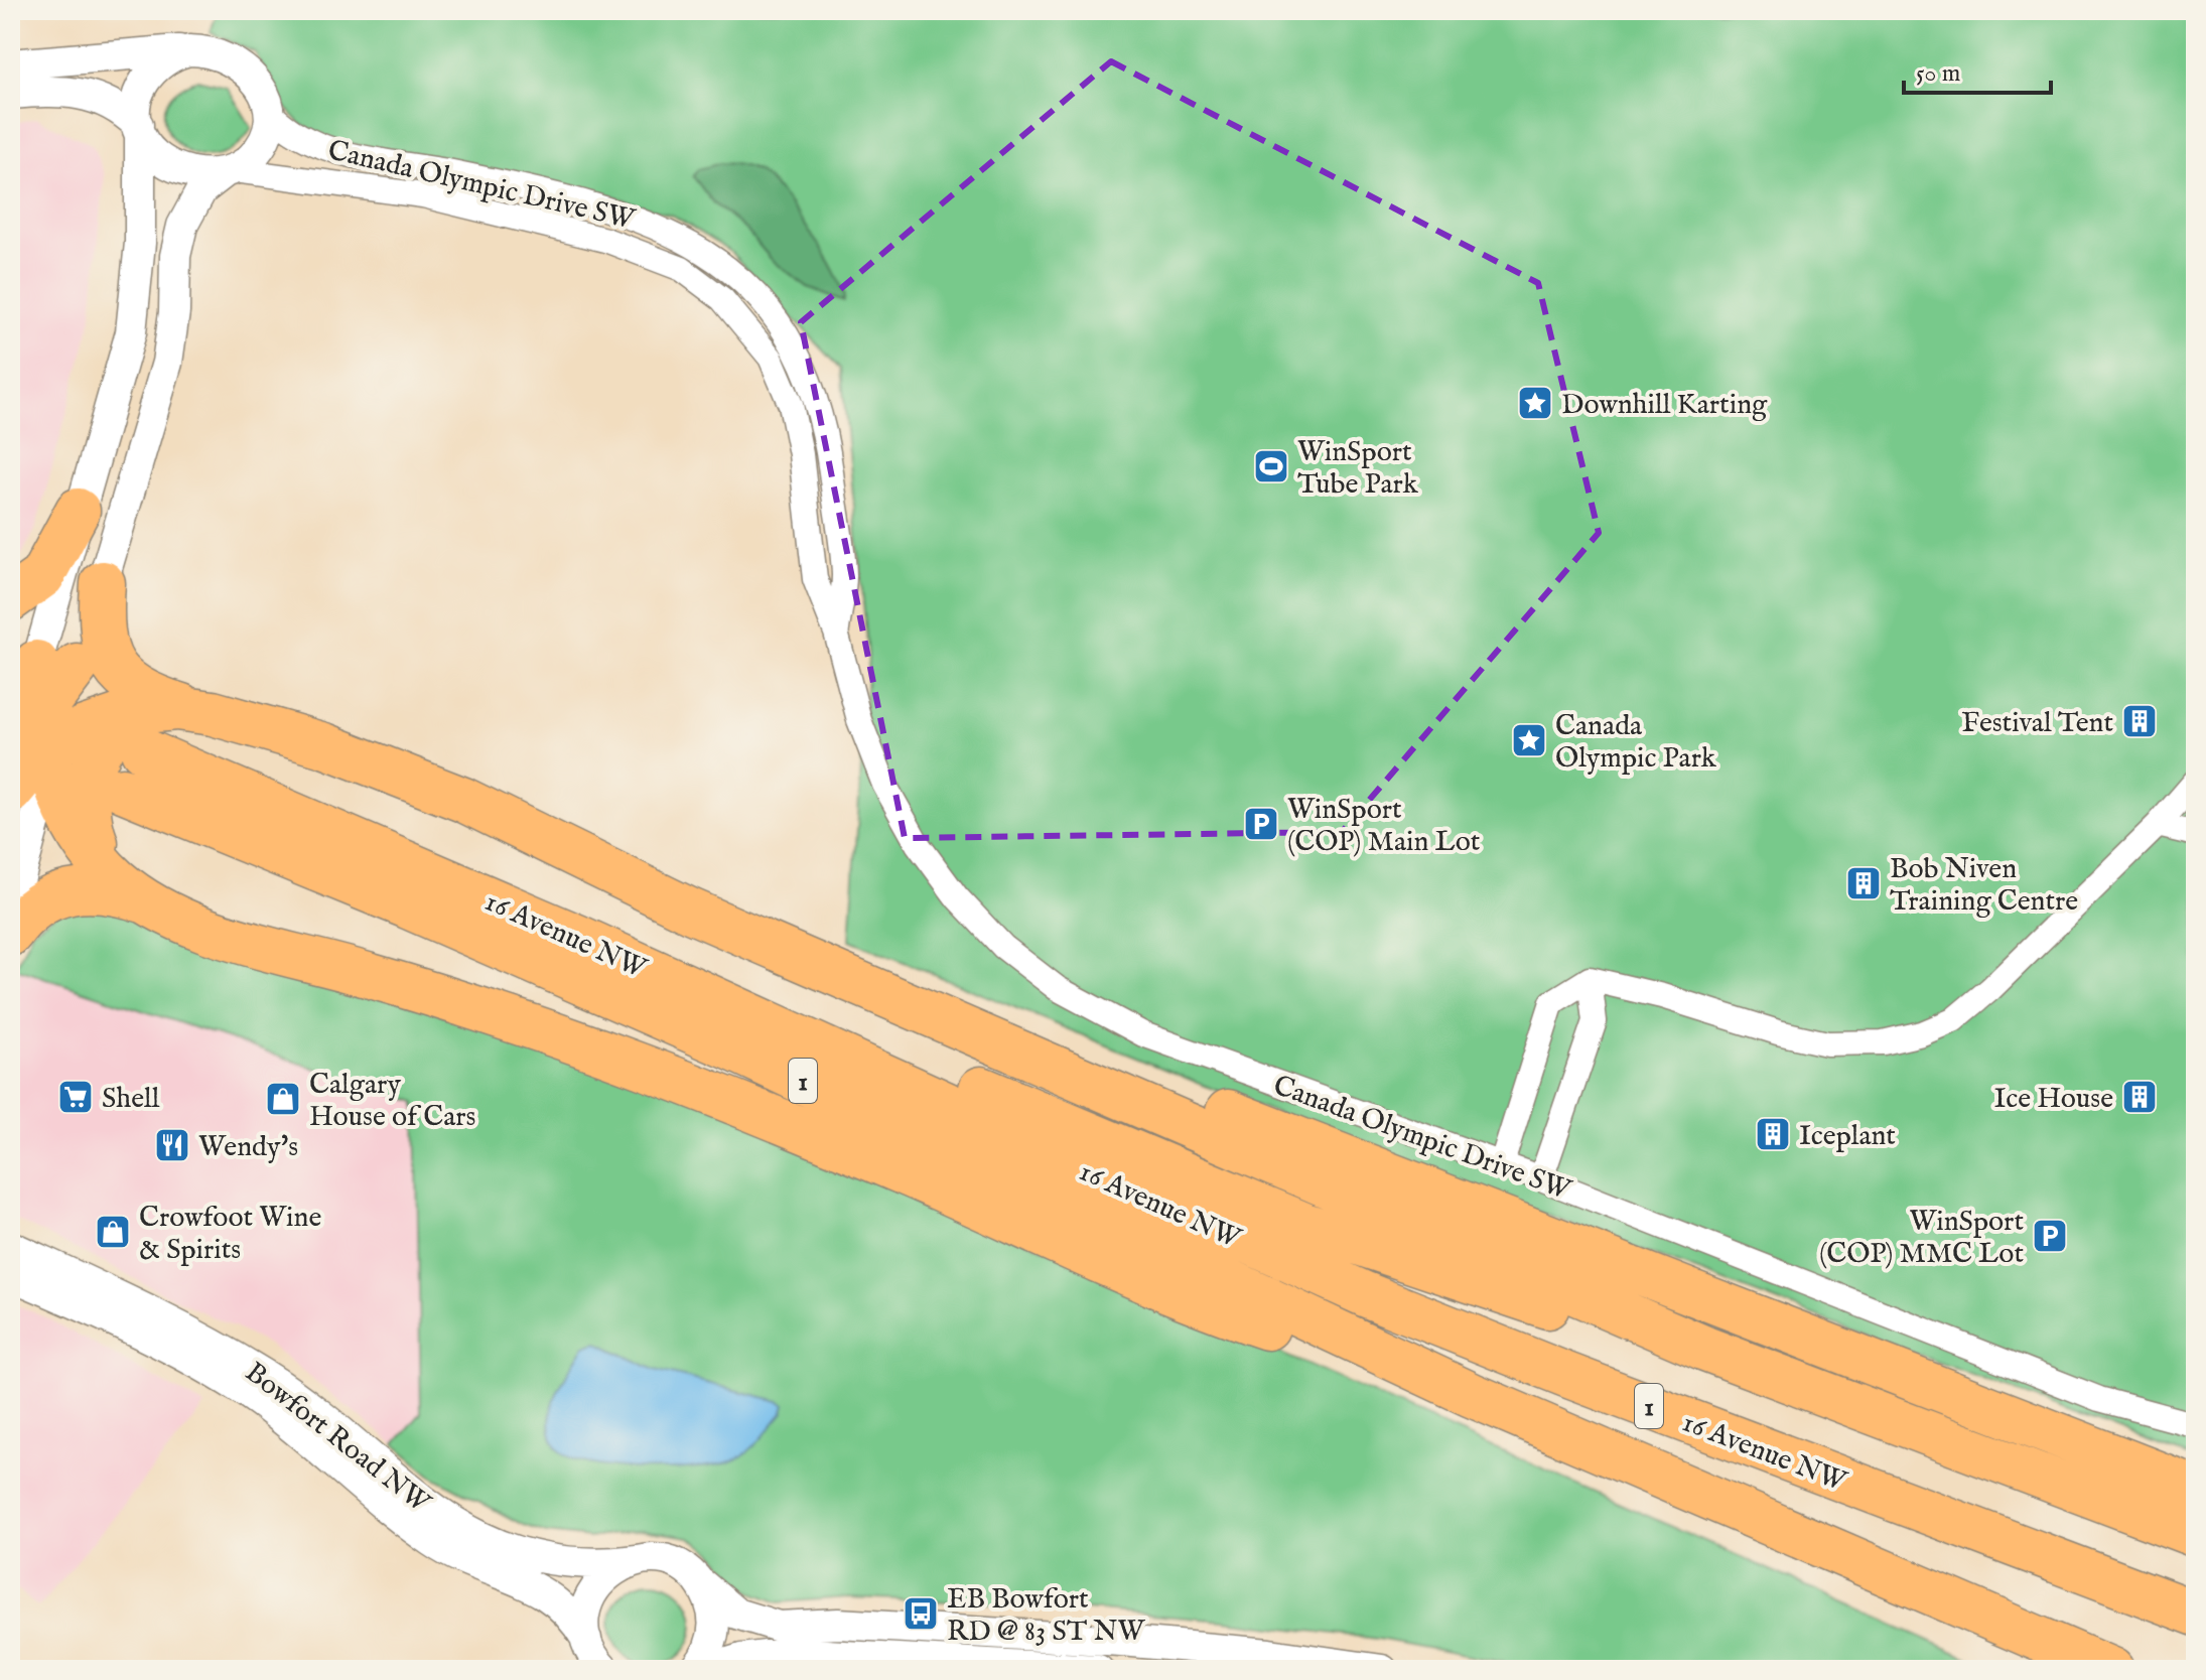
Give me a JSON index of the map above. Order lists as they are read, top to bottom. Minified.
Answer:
{"streets":{"highway":["16 Avenue NW","1"],"street":["Canada Olympic Drive SW","Bowfort Road NW"]},"places":{"place":["Downhill Karting","Canada Olympic Park"],"sports":["WinSport Tube Park"],"building":["Festival Tent","Bob Niven Training Centre","Ice House","Iceplant"],"parking":["WinSport (COP) Main Lot","WinSport (COP) MMC Lot"],"supermarket":["Shell"],"shop":["Calgary House of Cars","Crowfoot Wine & Spirits"],"restaurant":["Wendy's"],"bus stop":["EB Bowfort RD @ 83 ST NW"]},"scale_bar":"50 m"}
